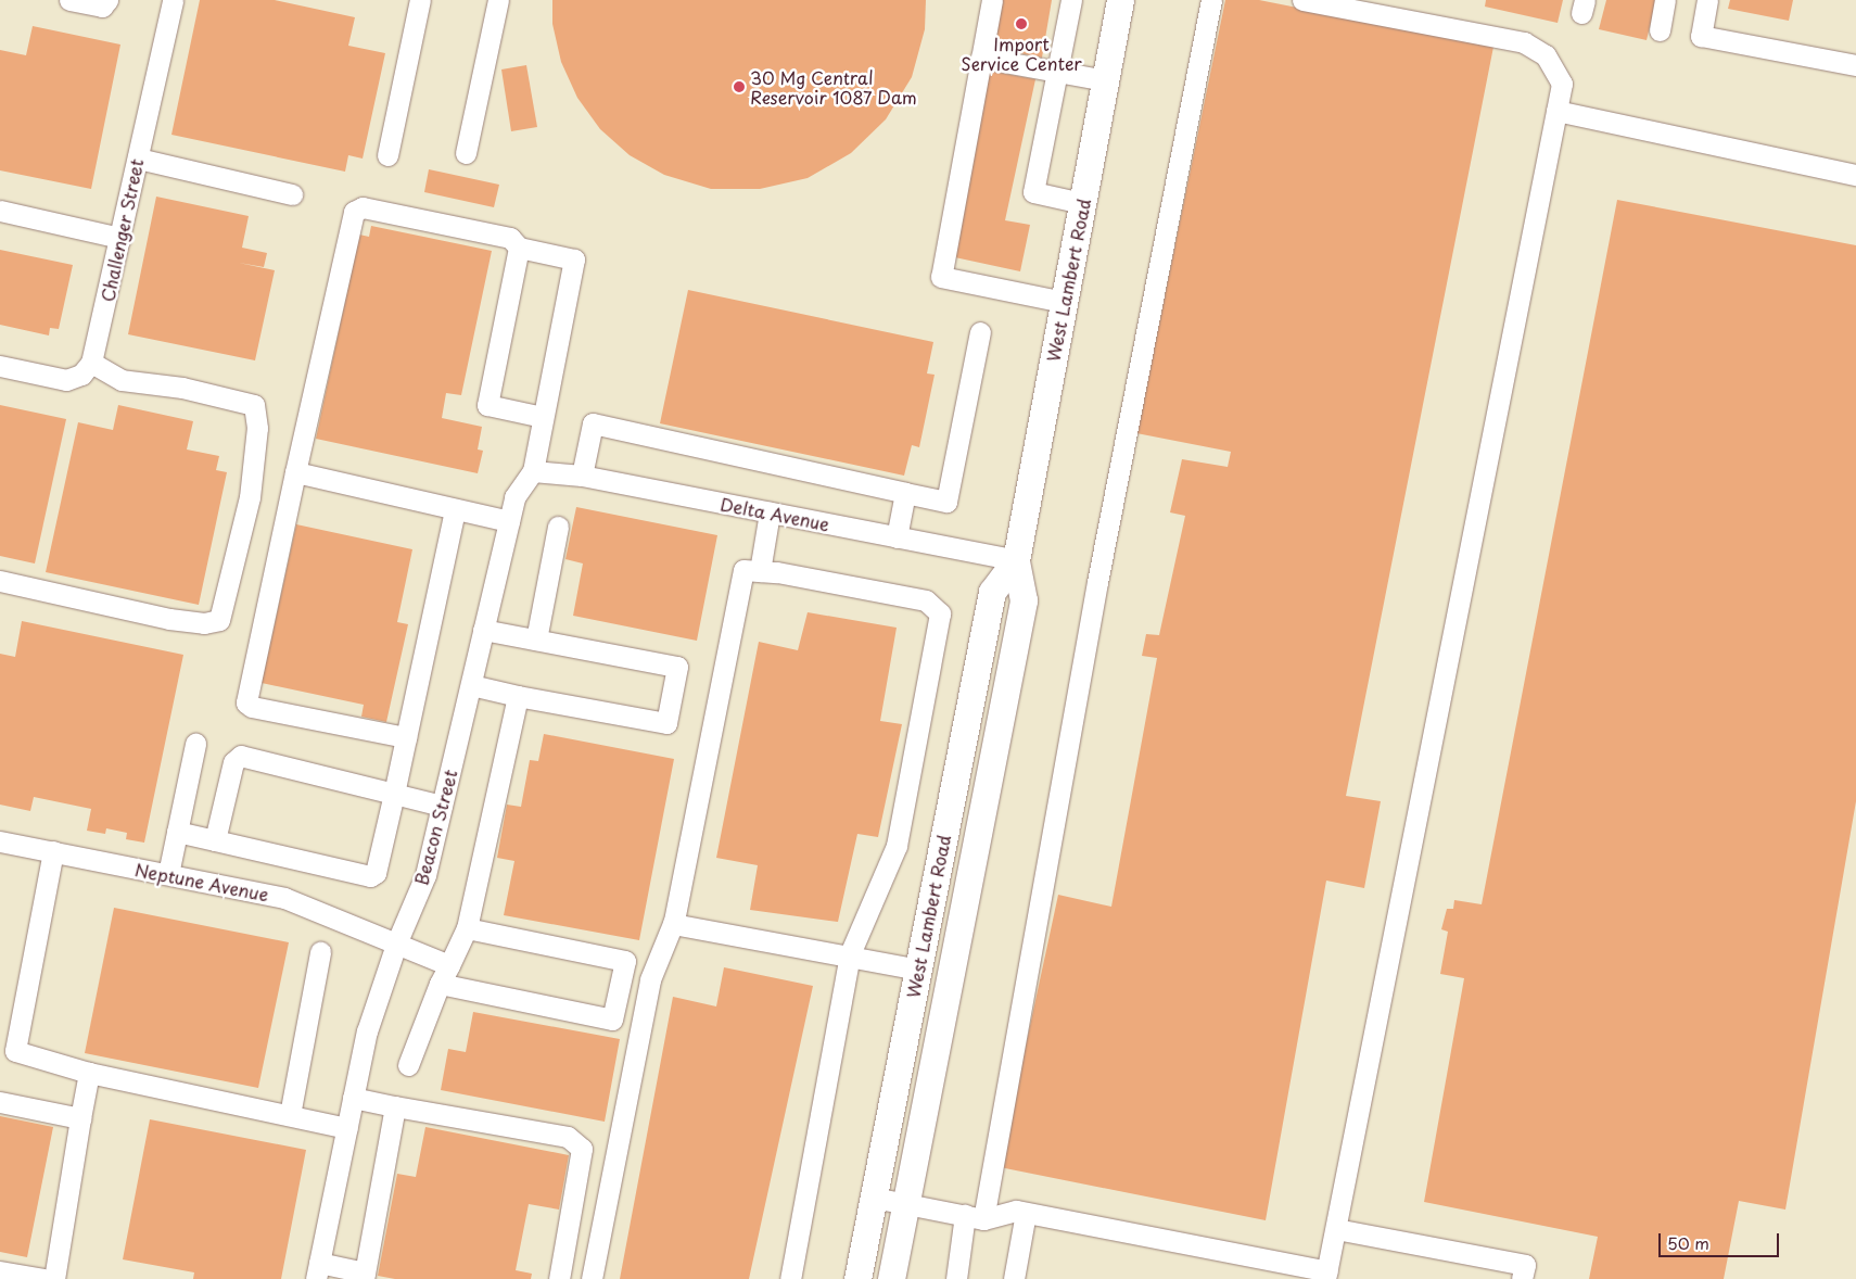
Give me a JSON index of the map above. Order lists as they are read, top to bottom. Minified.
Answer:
{"streets":{"main road":["West Lambert Road"],"street":["Challenger Street","Delta Avenue","Beacon Street","Neptune Avenue"]},"crossings":[["West Lambert Road","Delta Avenue"],["Delta Avenue","Beacon Street"],["Beacon Street","Neptune Avenue"]],"places":["Import Service Center","30 Mg Central Reservoir 1087 Dam"],"scale_bar":"50 m"}
